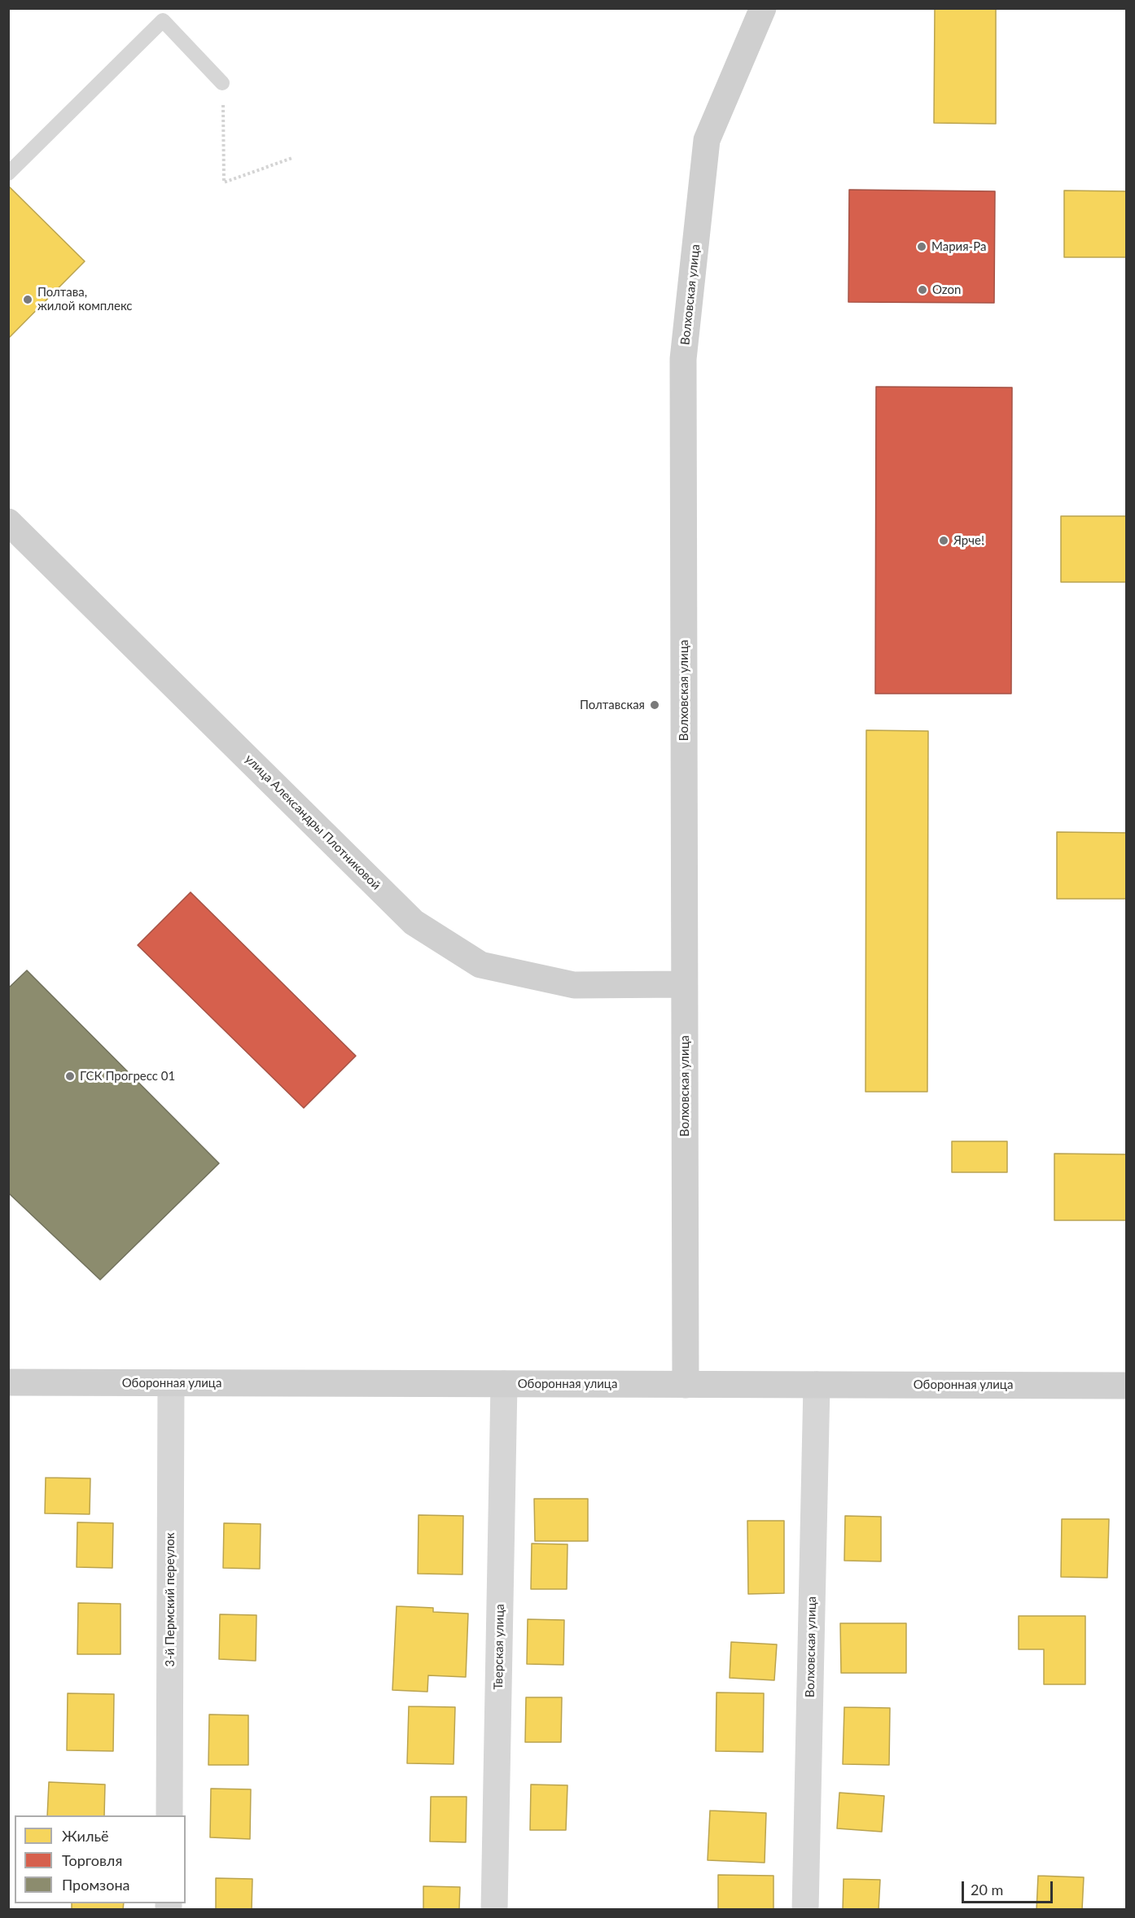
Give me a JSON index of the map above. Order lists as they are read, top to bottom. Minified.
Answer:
{"streets":{"main road":["Волховская улица","улица Александры Плотниковой","Оборонная улица"],"street":["3-й Пермский переулок","Тверская улица"]},"crossings":[["Волховская улица","улица Александры Плотниковой"],["Волховская улица","Оборонная улица"],["Оборонная улица","3-й Пермский переулок"],["Оборонная улица","Тверская улица"]],"places":["Мария-Ра","Ozon","Полтава, жилой комплекс","Ярче!","Полтавская","ГСК Прогресс 01"],"legend":["Жильё","Торговля","Промзона"],"scale_bar":"20 m"}
